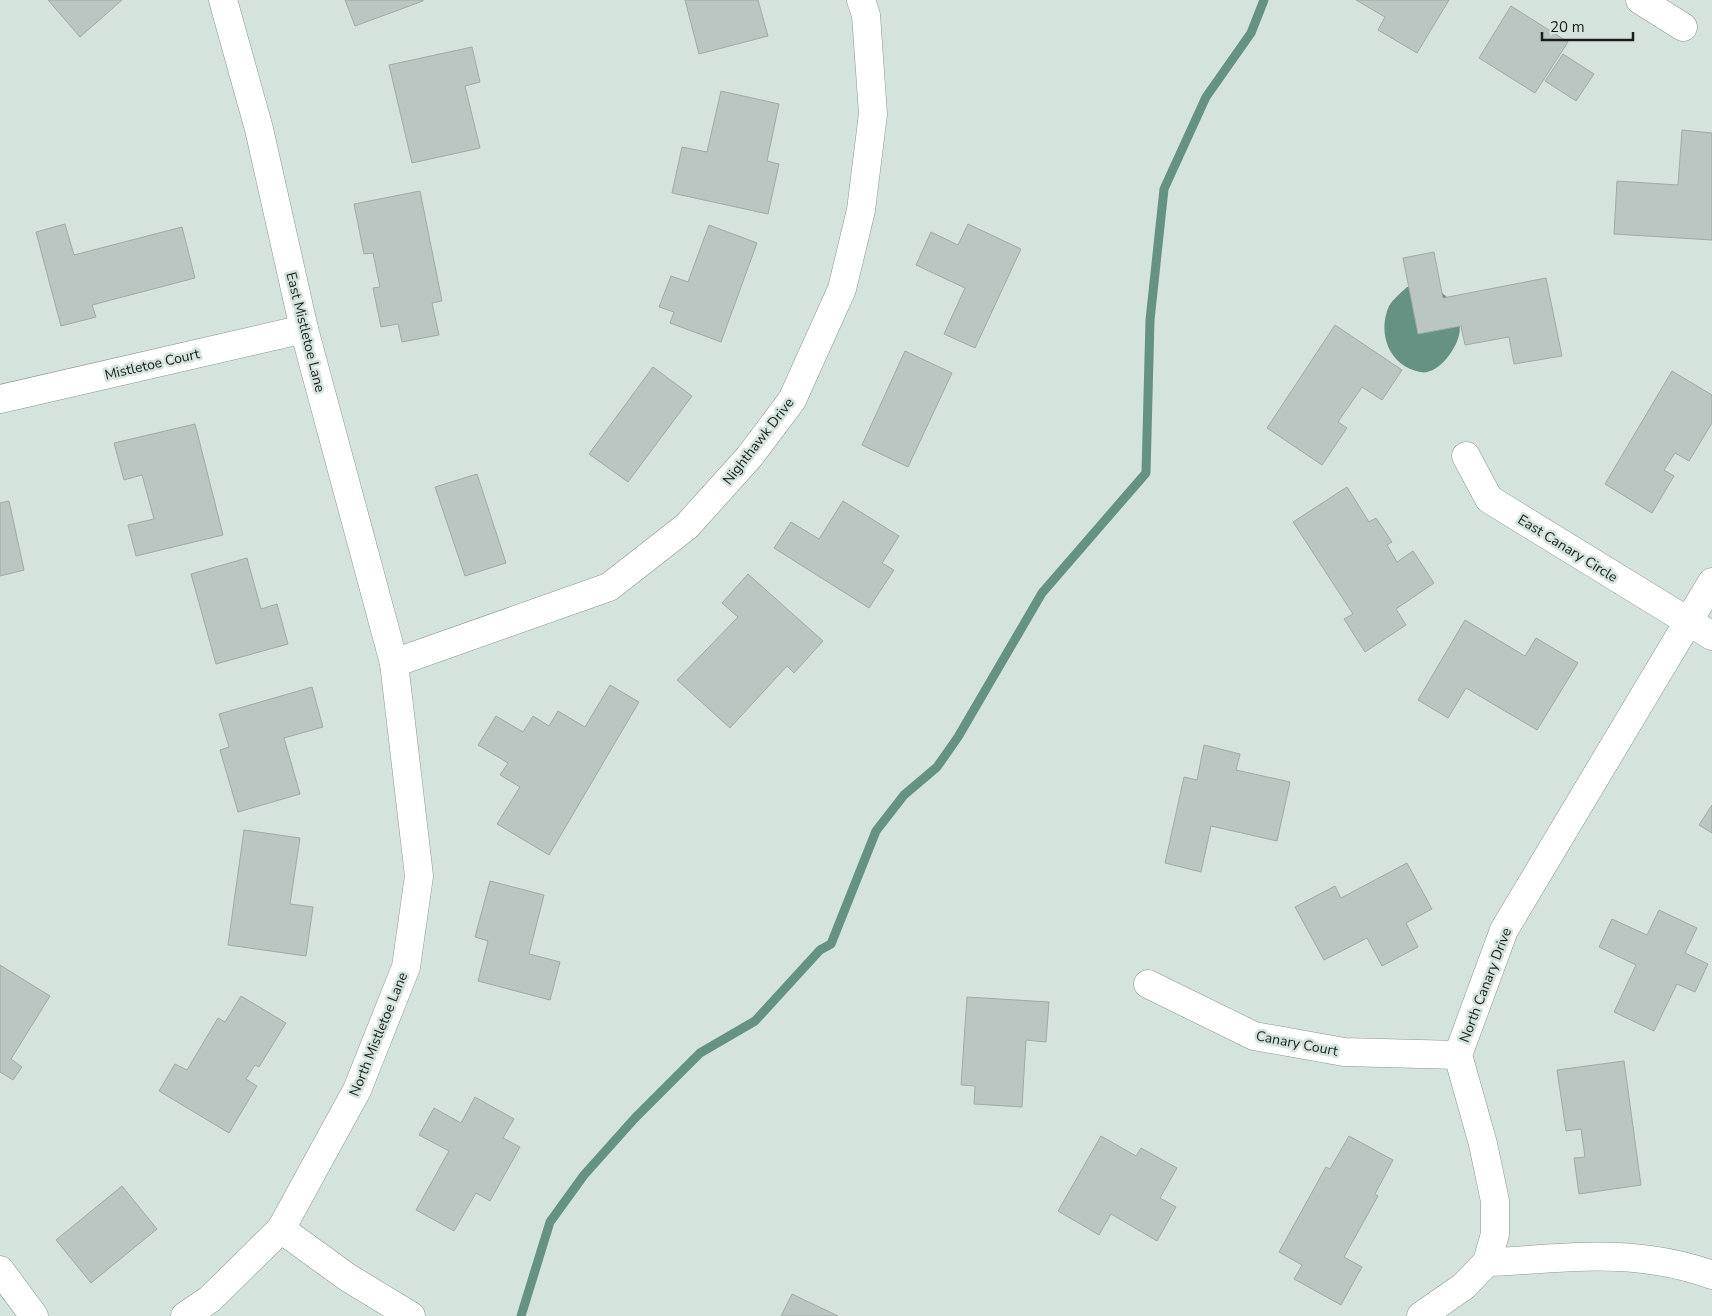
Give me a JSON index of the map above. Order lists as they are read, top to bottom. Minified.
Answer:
{"streets":{"street":["East Mistletoe Lane","Mistletoe Court","Nighthawk Drive","East Canary Circle","North Canary Drive","North Mistletoe Lane","Canary Court"]},"crossings":[["East Mistletoe Lane","Mistletoe Court"],["East Mistletoe Lane","Nighthawk Drive"],["East Mistletoe Lane","North Mistletoe Lane"],["Nighthawk Drive","North Mistletoe Lane"],["East Canary Circle","North Canary Drive"],["North Canary Drive","Canary Court"]],"scale_bar":"20 m"}
